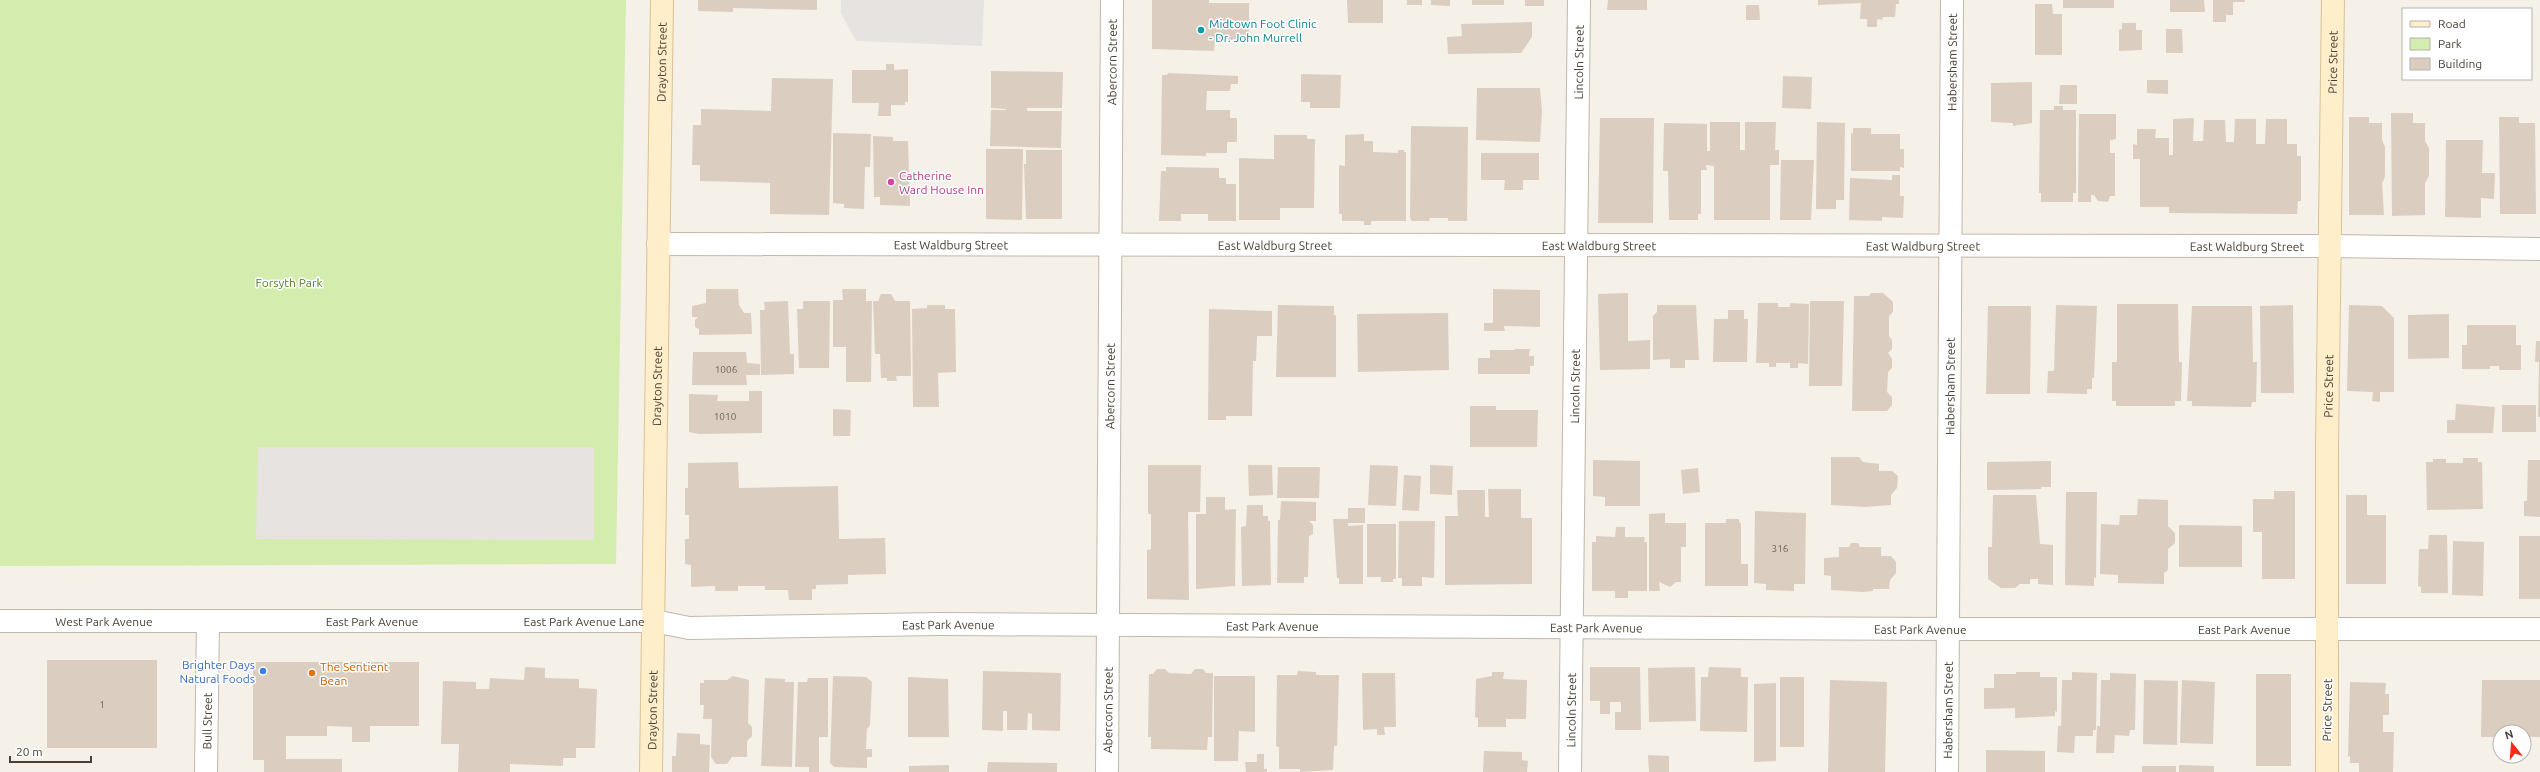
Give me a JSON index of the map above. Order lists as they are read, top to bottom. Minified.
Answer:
{"streets":{"main road":["Drayton Street","Price Street"],"street":["Abercorn Street","Lincoln Street","Habersham Street","East Waldburg Street","West Park Avenue","East Park Avenue","East Park Avenue Lane","Bull Street"]},"crossings":[["Drayton Street","East Waldburg Street"],["Drayton Street","East Park Avenue"],["Drayton Street","East Park Avenue Lane"],["Abercorn Street","East Waldburg Street"],["Abercorn Street","East Park Avenue"],["Lincoln Street","East Waldburg Street"],["Lincoln Street","East Park Avenue"],["Habersham Street","East Waldburg Street"],["Habersham Street","East Park Avenue"],["Price Street","East Waldburg Street"],["Price Street","East Park Avenue"],["West Park Avenue","East Park Avenue"],["West Park Avenue","Bull Street"],["East Park Avenue","East Park Avenue Lane"],["East Park Avenue","Bull Street"]],"parks":["Forsyth Park"],"places":["Midtown Foot Clinic - Dr. John Murrell","Catherine Ward House Inn","Brighter Days Natural Foods","The Sentient Bean"],"house_numbers":["1006","1010","316","1"],"legend":["Road","Park","Building"],"scale_bar":"20 m","north":"top"}
